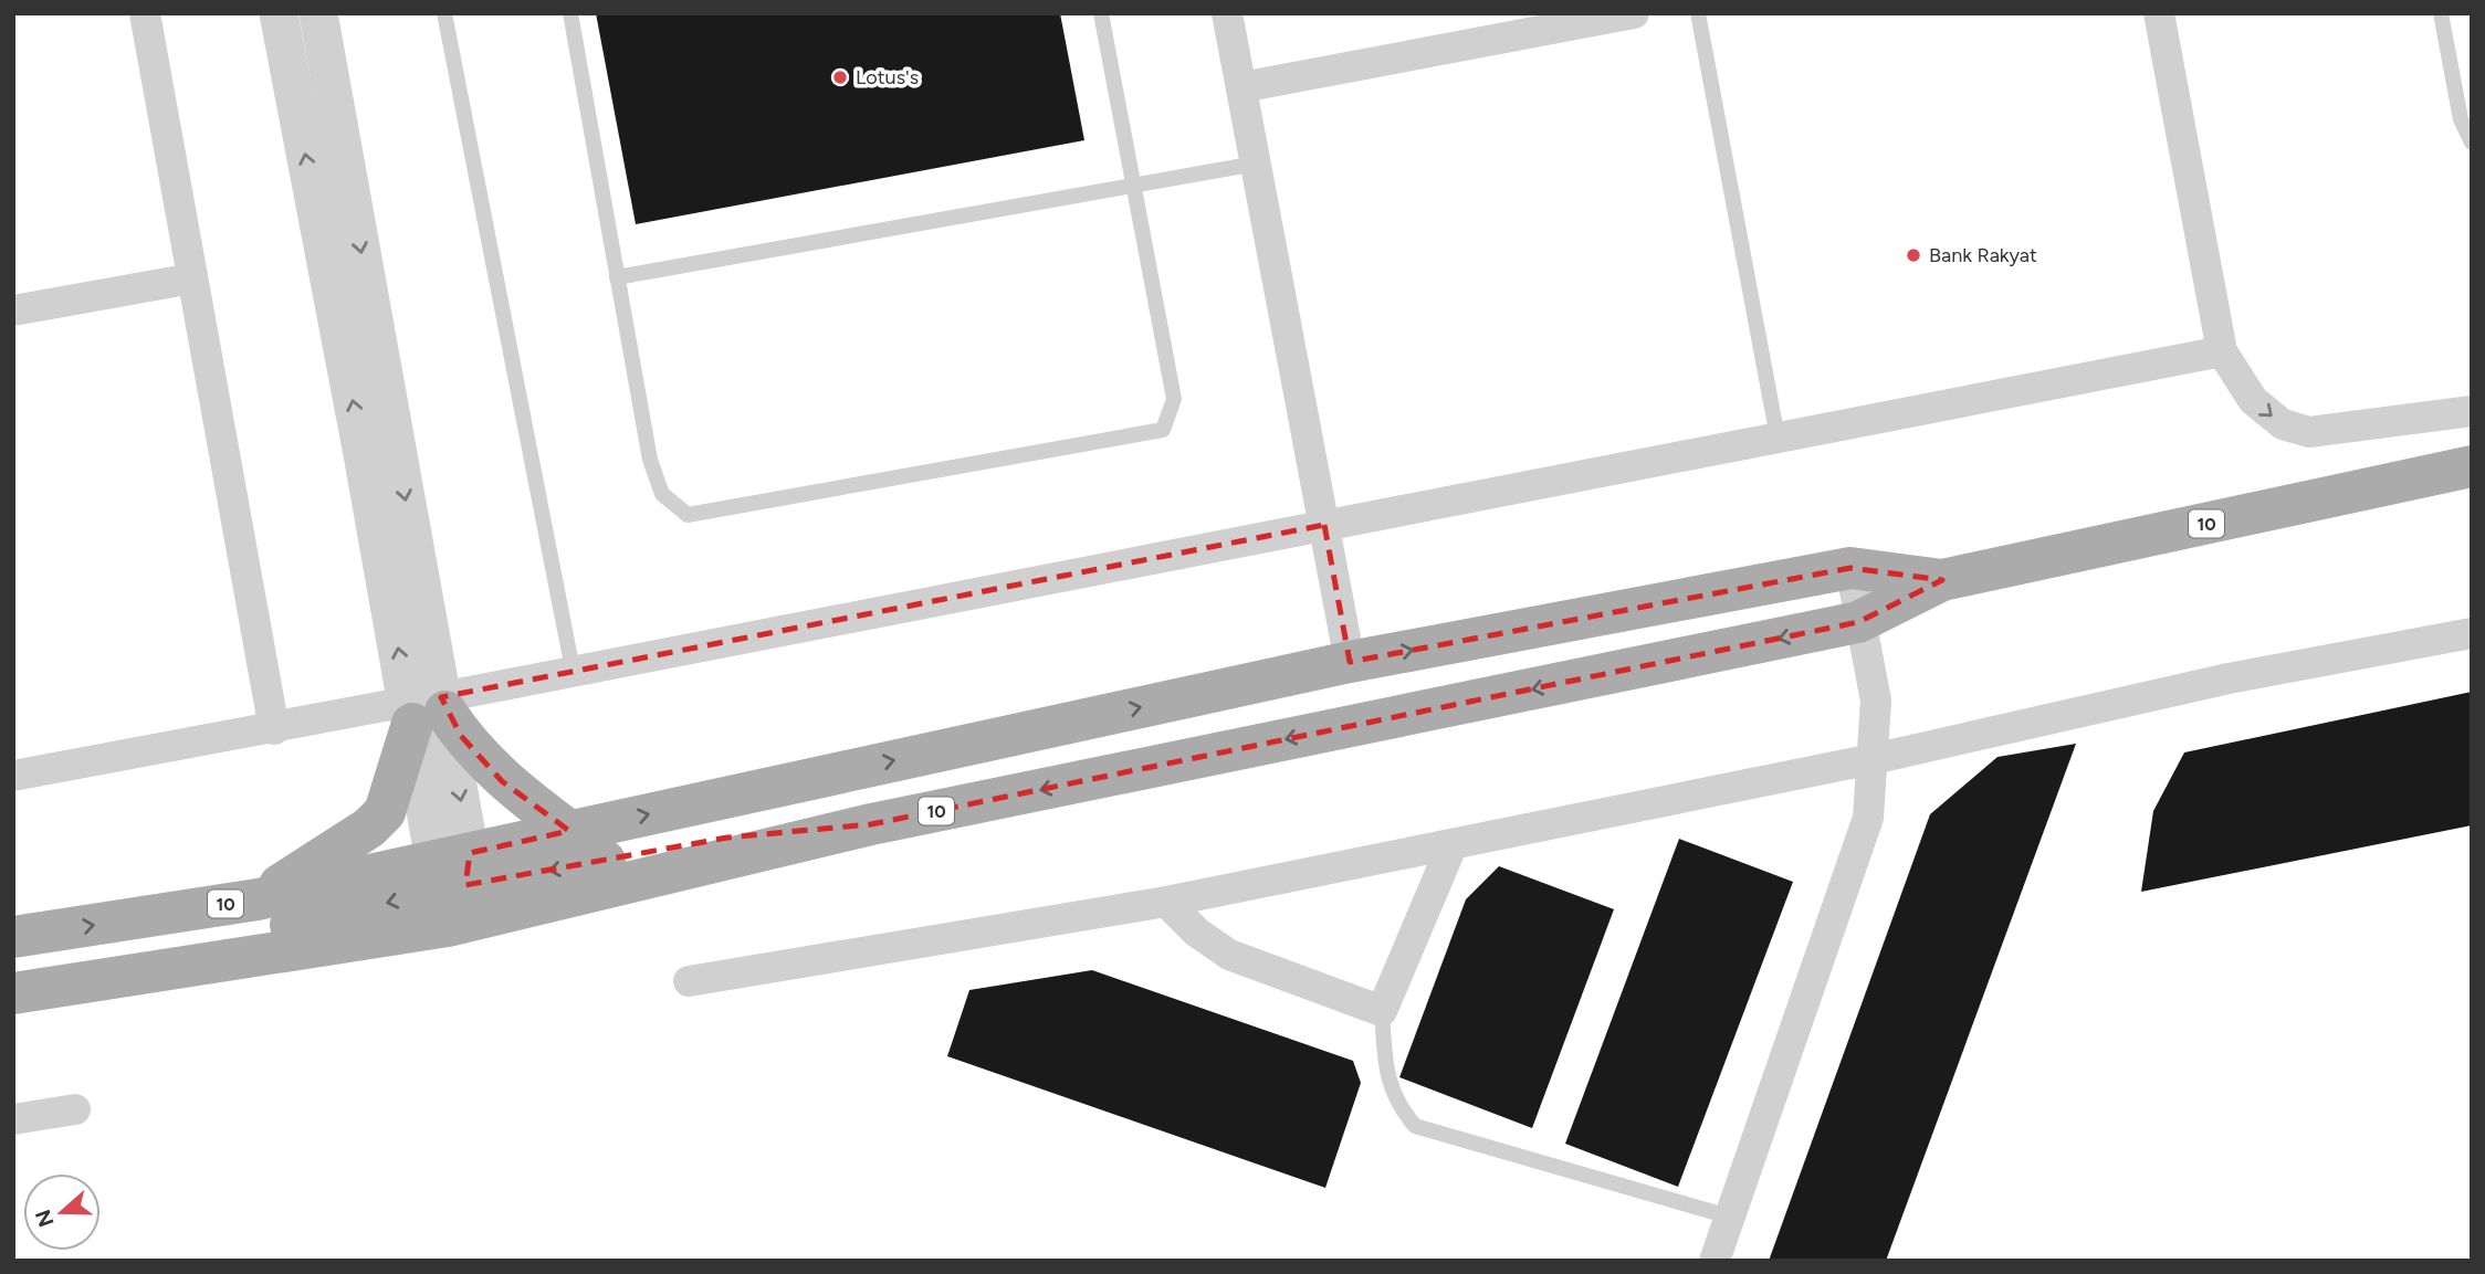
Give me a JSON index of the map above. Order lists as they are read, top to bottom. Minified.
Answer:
{"streets":{"main road":["10"]},"places":["Lotus's","Bank Rakyat"],"north":"left"}
